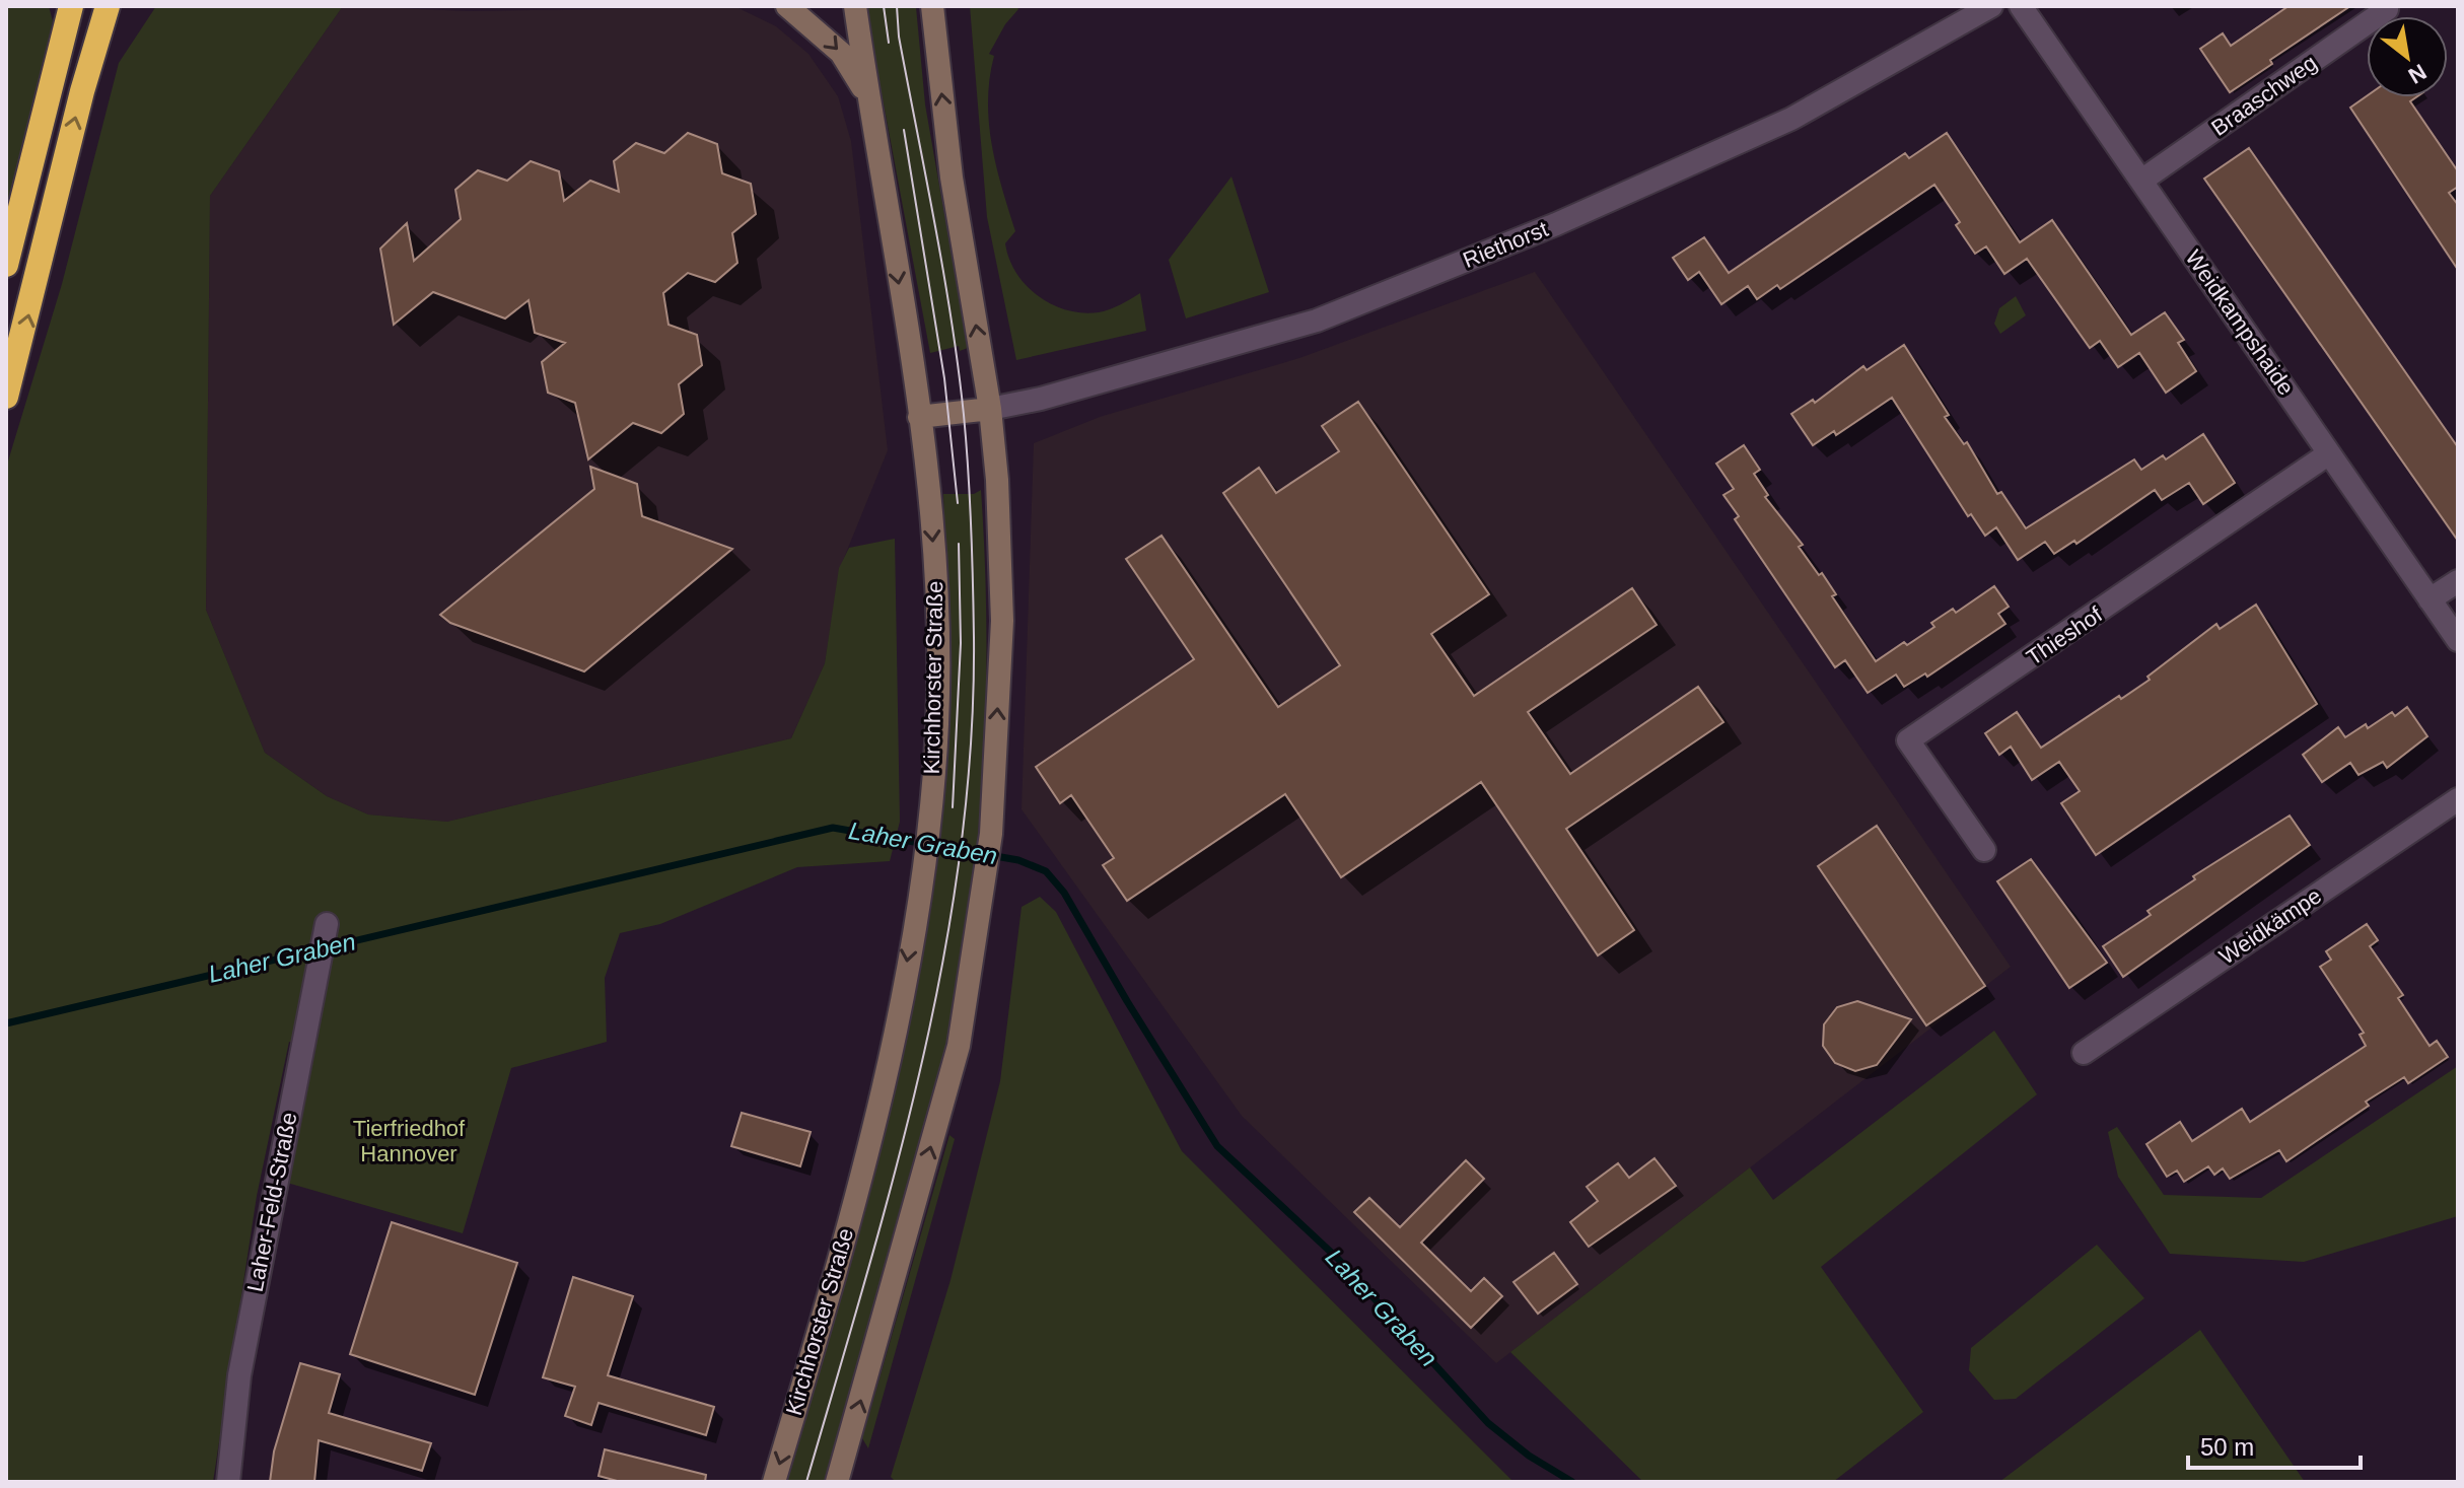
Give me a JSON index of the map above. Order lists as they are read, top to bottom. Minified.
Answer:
{"streets":{"main road":["Kirchhorster Straße"],"street":["Braaschweg","Riethorst","Weidkampshaide","Thieshof","Weidkämpe","Laher-Feld-Straße"]},"crossings":[["Braaschweg","Weidkampshaide"],["Weidkampshaide","Thieshof"]],"water":["Laher Graben"],"parks":["Tierfriedhof Hannover"],"scale_bar":"50 m","north":"bottom right"}
